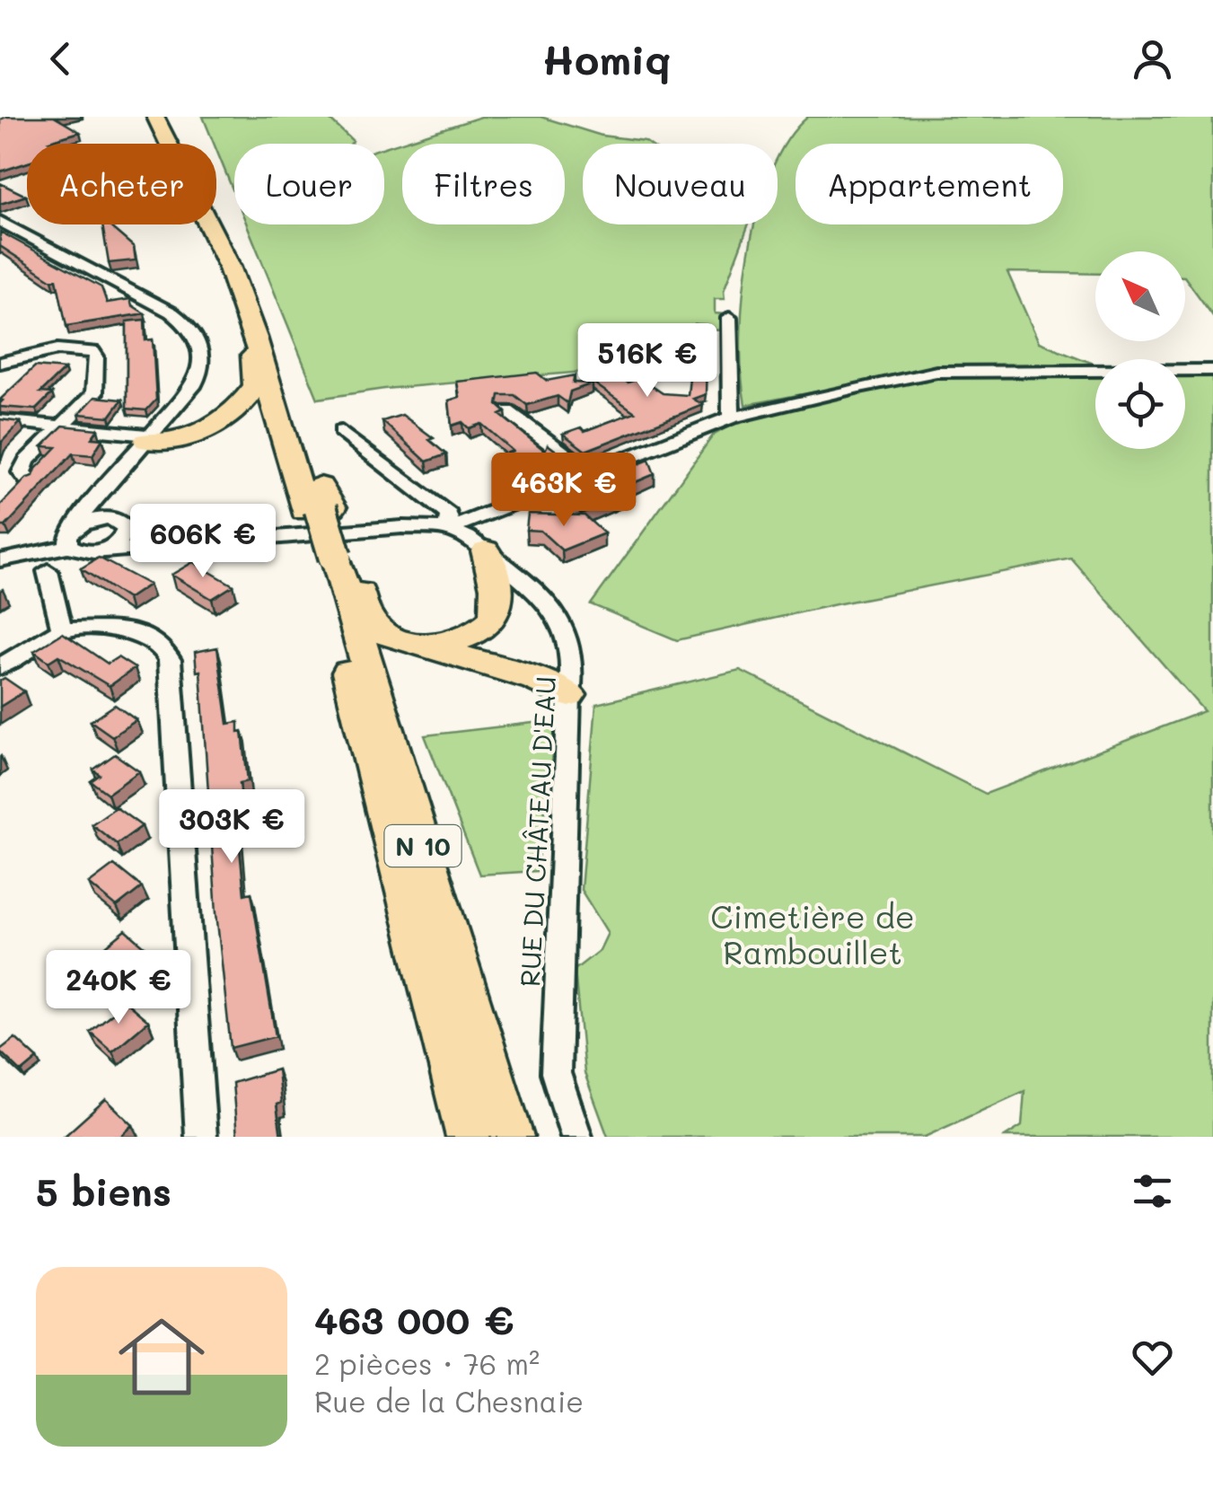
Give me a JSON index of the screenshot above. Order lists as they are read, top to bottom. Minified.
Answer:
{"streets":{"main road":["N 10"],"street":["RUE DU CHÂTEAU D'EAU"]},"parks":["Cimetière de Rambouillet"],"north":"top left","page":{"header":"Homiq","chip":["Acheter","Louer","Filtres","Nouveau","Appartement"],"price":["516K €","463K €","606K €","303K €","240K €"],"heading":"5 biens","list":[{"name":"463 000 €","note":"2 pièces · 76 m² · Rue de la Chesnaie"}]}}
